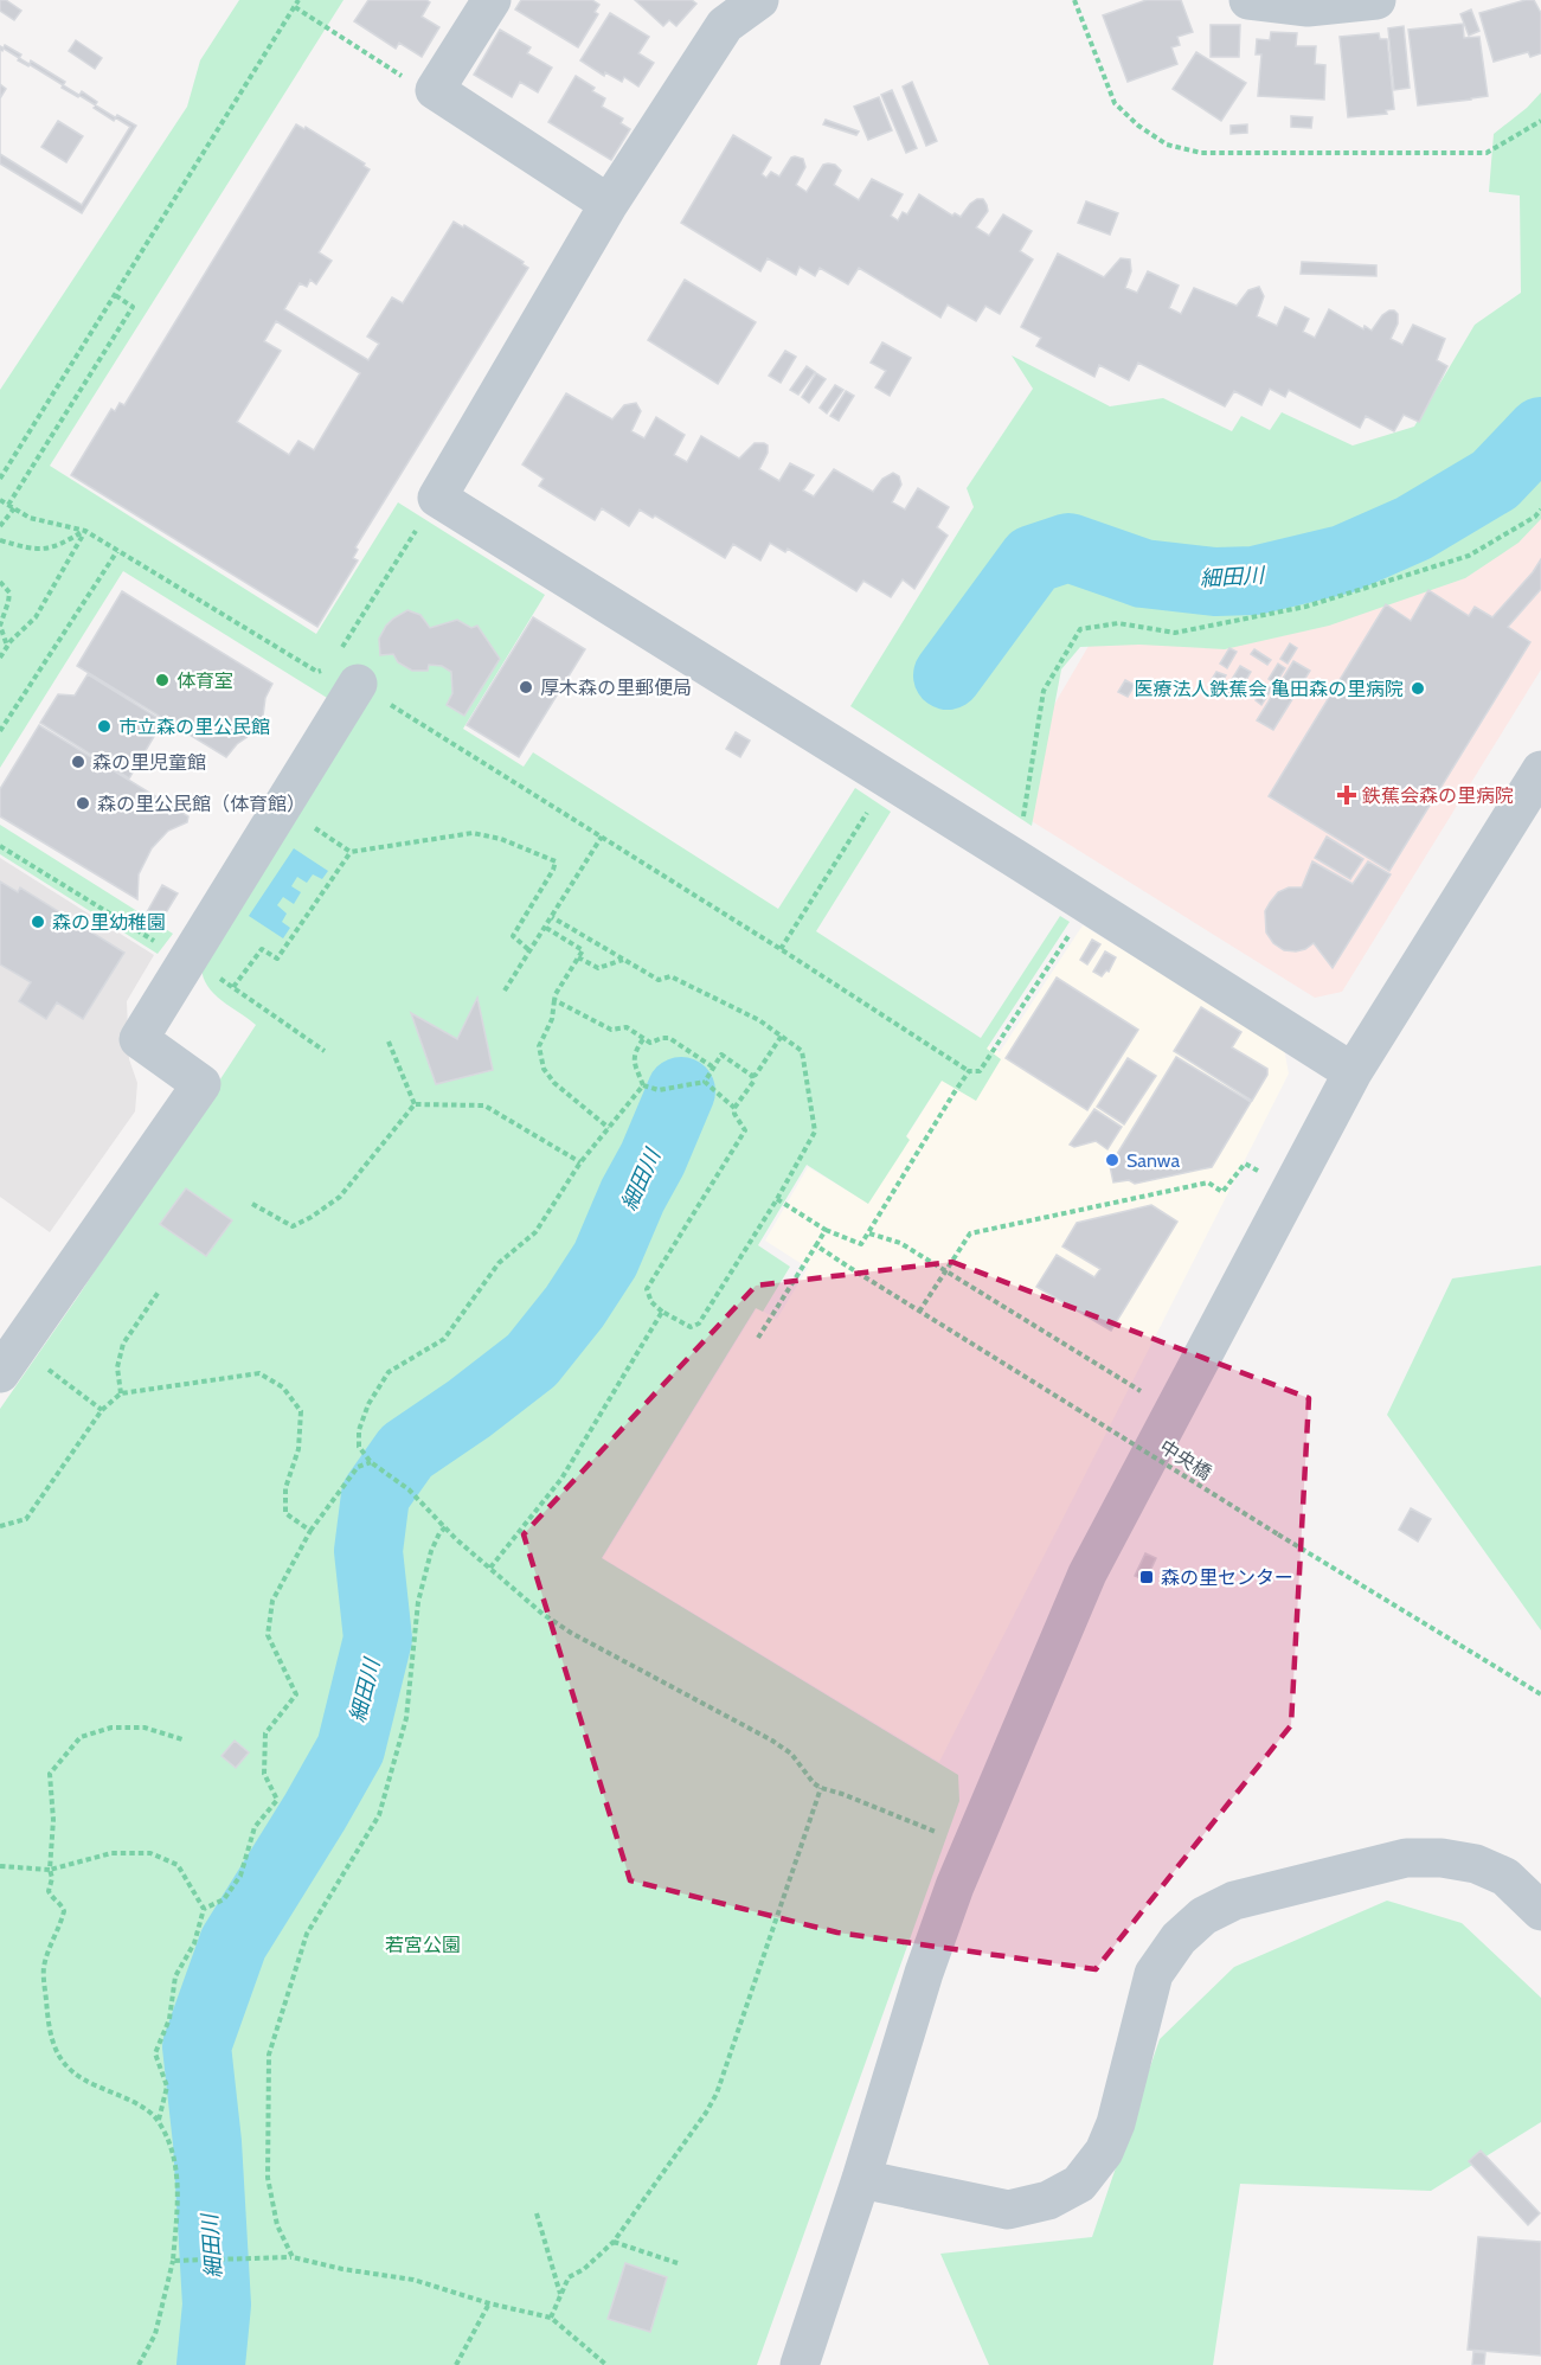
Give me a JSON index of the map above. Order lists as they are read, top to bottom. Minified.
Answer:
{"streets":{"path":["中央橋"]},"water":["細田川"],"parks":["若宮公園"],"places":{"other":["体育室","厚木森の里郵便局","医療法人鉄蕉会 亀田森の里病院","市立森の里公民館","森の里児童館","森の里公民館（体育館）","森の里幼稚園","Sanwa"],"health":["鉄蕉会森の里病院"],"transit":["森の里センター"]}}
